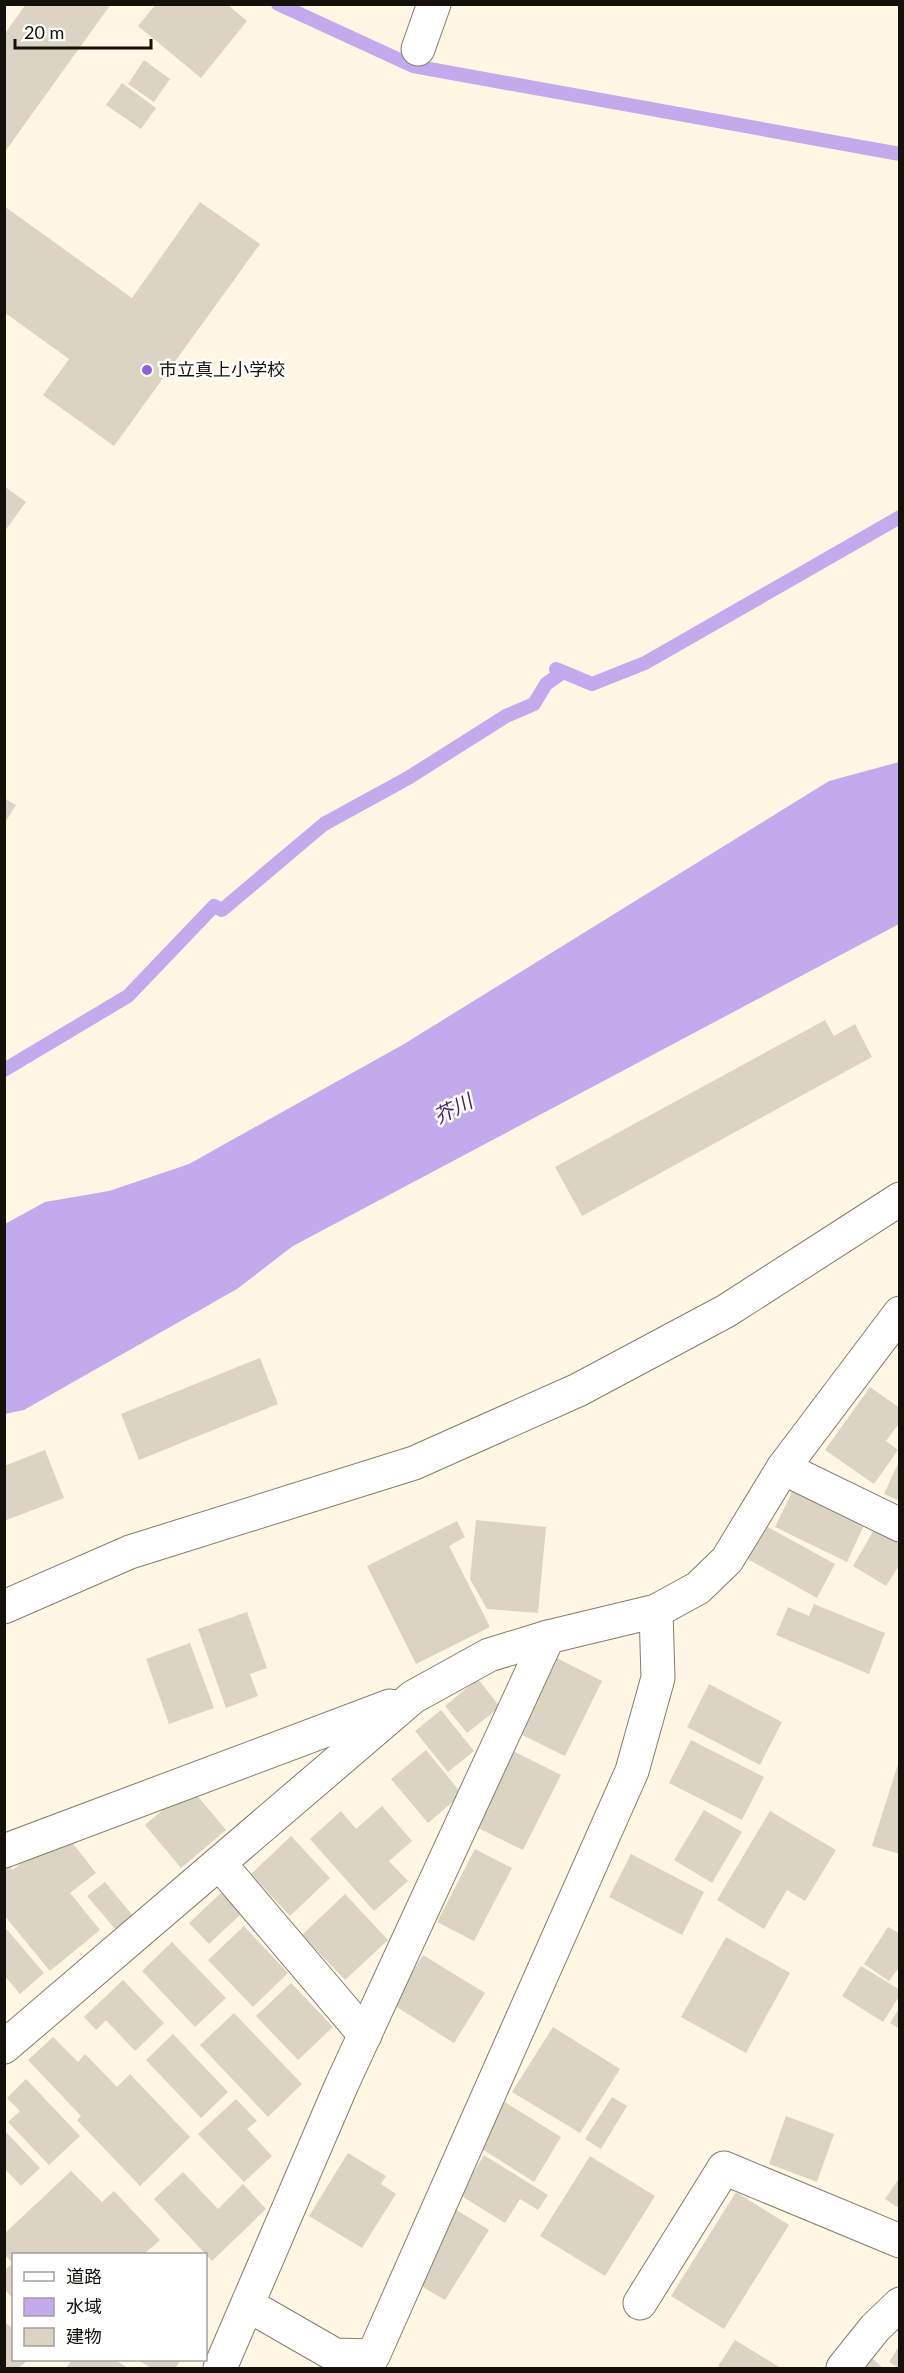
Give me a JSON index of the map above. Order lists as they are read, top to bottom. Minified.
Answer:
{"water":["芥川"],"places":["市立真上小学校"],"legend":["道路","水域","建物"],"scale_bar":"20 m"}
